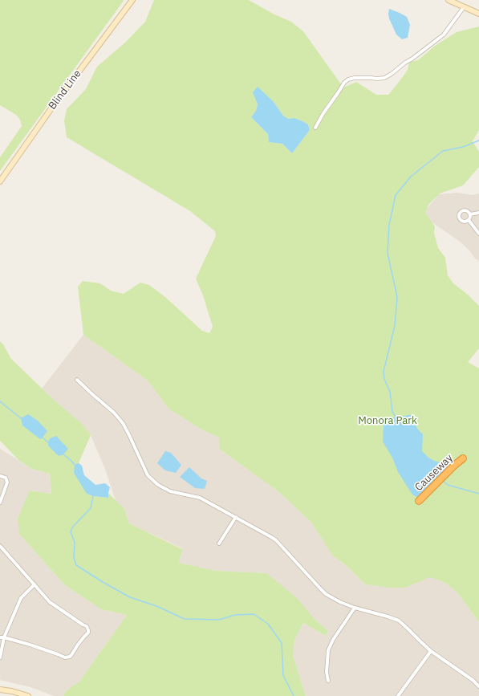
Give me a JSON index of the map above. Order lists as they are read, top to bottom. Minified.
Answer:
{"streets":{"highway":["Causeway"],"street":["Blind Line"]},"parks":["Monora Park"]}
